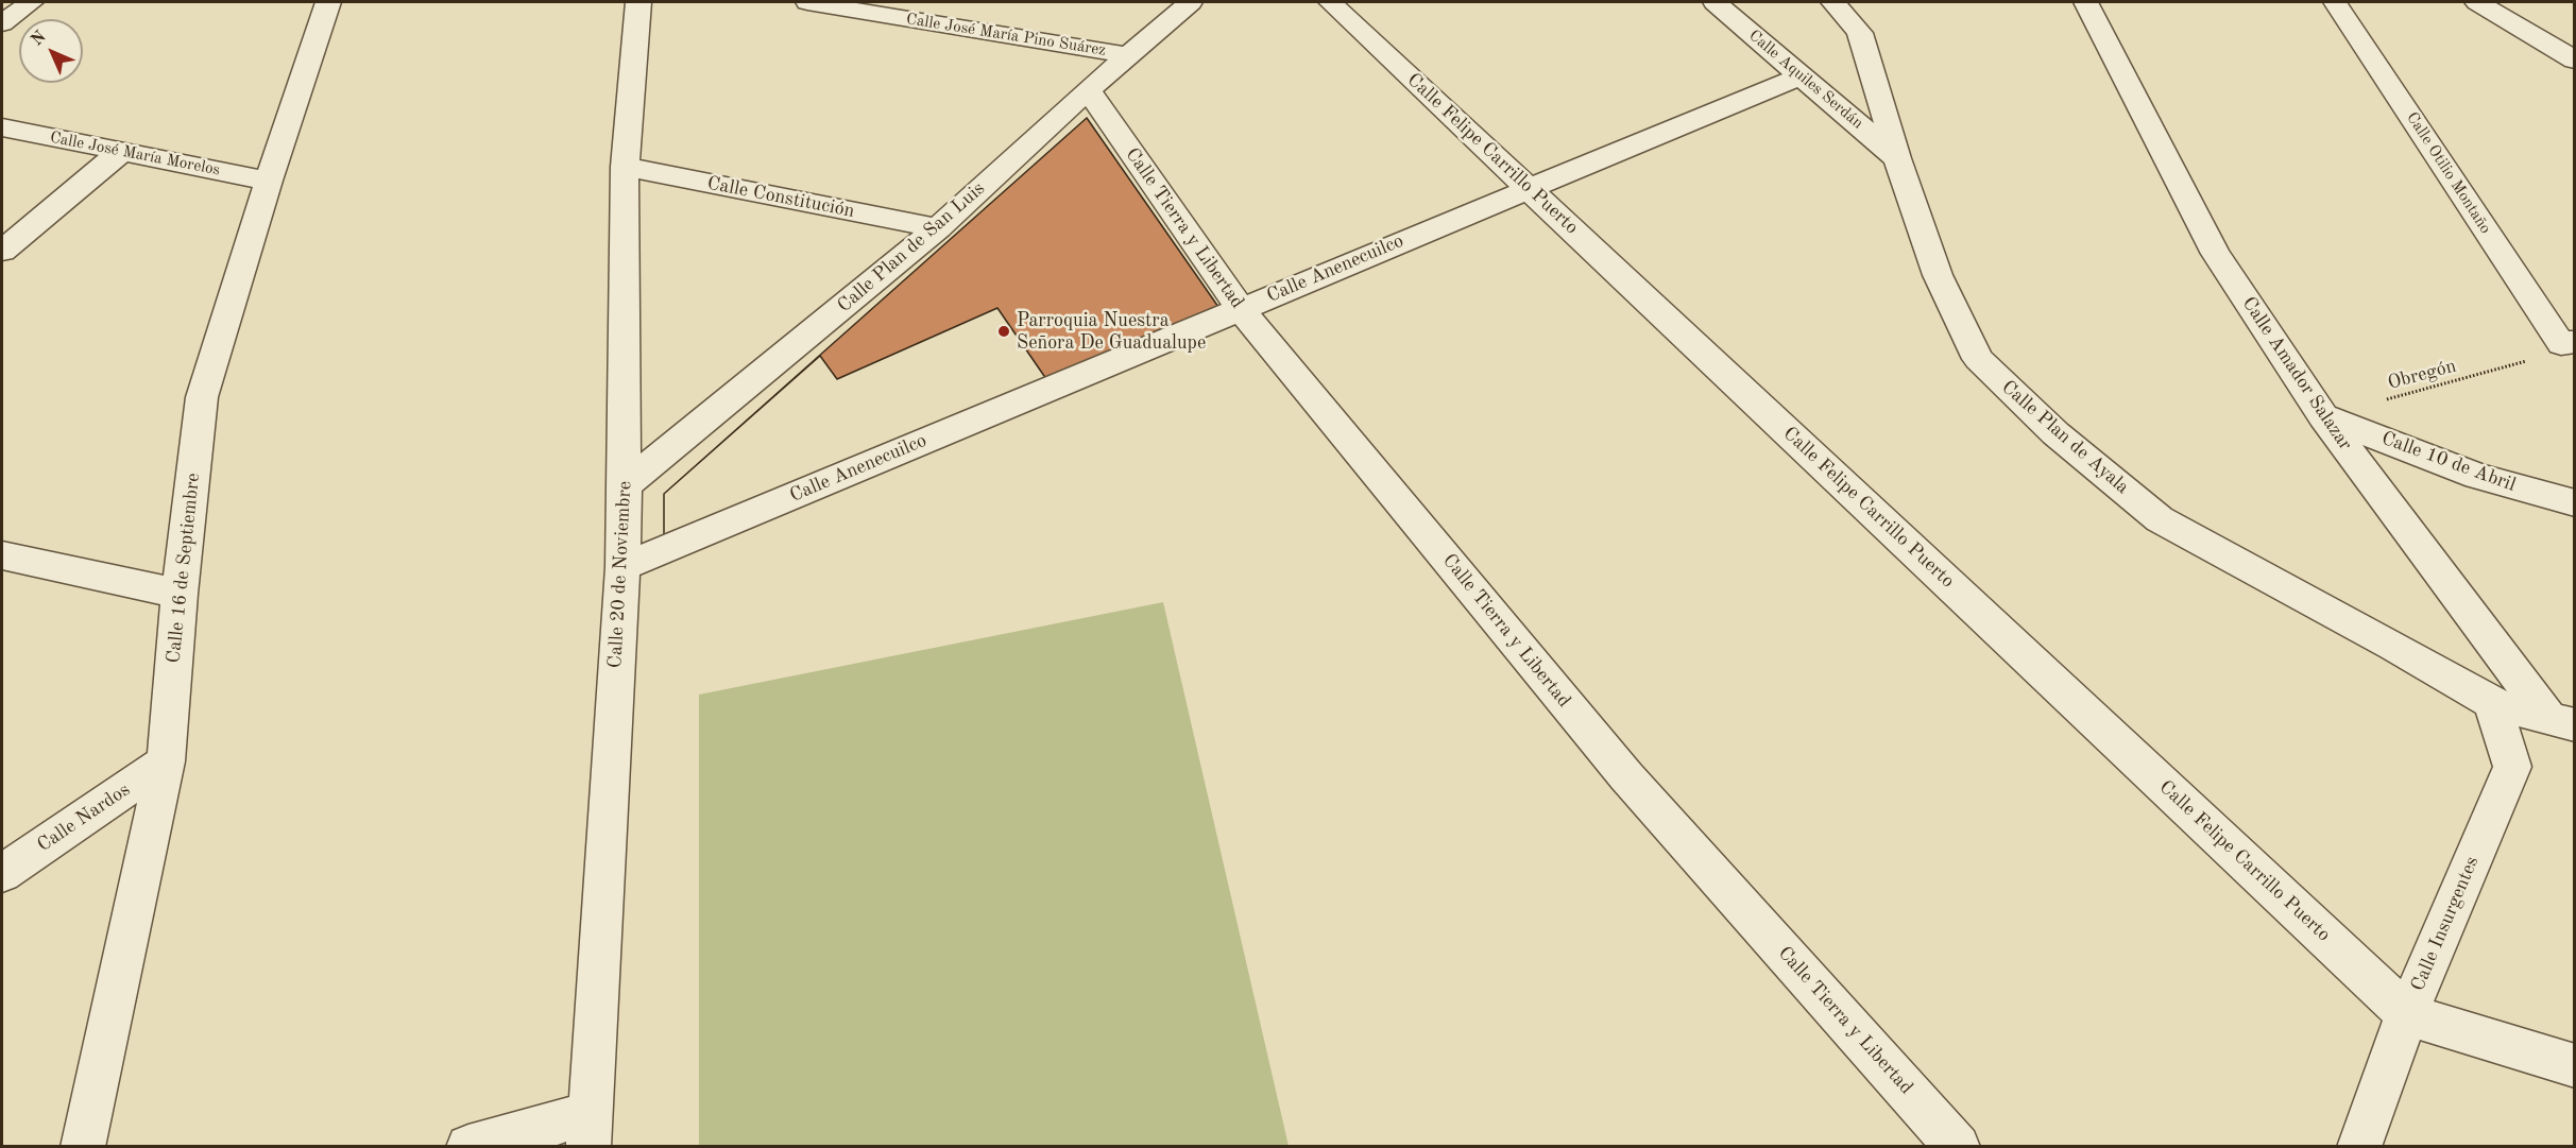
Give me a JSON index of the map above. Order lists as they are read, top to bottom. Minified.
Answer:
{"streets":{"street":["Calle José María Pino Suárez","Calle Aquiles Serdán","Calle José María Morelos","Calle Felipe Carrillo Puerto","Calle Otilio Montaño","Calle Constitución","Calle Tierra y Libertad","Calle Plan de San Luis","Calle Anenecuilco","Calle Amador Salazar","Calle Plan de Ayala","Calle 10 de Abril","Calle 16 de Septiembre","Calle 20 de Noviembre","Calle Nardos","Calle Insurgentes"],"path":["Obregón"]},"crossings":[["Calle José María Pino Suárez","Calle Plan de San Luis"],["Calle Aquiles Serdán","Calle Anenecuilco"],["Calle Aquiles Serdán","Calle Plan de Ayala"],["Calle José María Morelos","Calle 16 de Septiembre"],["Calle Felipe Carrillo Puerto","Calle Anenecuilco"],["Calle Felipe Carrillo Puerto","Calle Insurgentes"],["Calle Constitución","Calle Plan de San Luis"],["Calle Constitución","Calle 20 de Noviembre"],["Calle Tierra y Libertad","Calle Plan de San Luis"],["Calle Tierra y Libertad","Calle Anenecuilco"],["Calle Plan de San Luis","Calle 20 de Noviembre"],["Calle Anenecuilco","Calle 20 de Noviembre"],["Calle Amador Salazar","Obregón"],["Calle Amador Salazar","Calle Plan de Ayala"],["Calle Amador Salazar","Calle 10 de Abril"],["Obregón","Calle 10 de Abril"],["Calle Plan de Ayala","Calle Insurgentes"],["Calle 16 de Septiembre","Calle Nardos"]],"places":["Parroquia Nuestra Señora De Guadualupe"],"north":"top left"}
